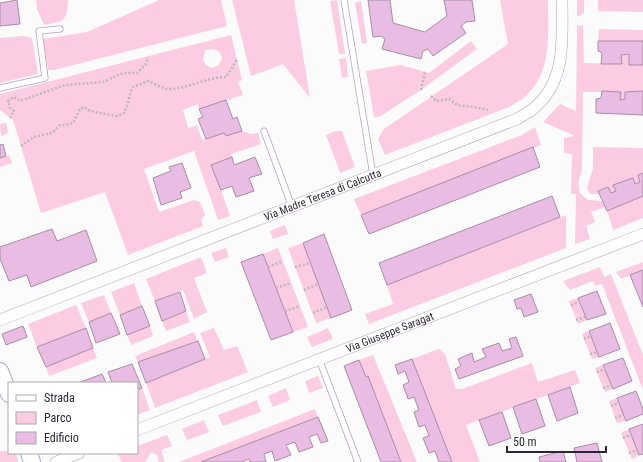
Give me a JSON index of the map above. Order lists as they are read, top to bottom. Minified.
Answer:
{"streets":{"street":["Via Madre Teresa di Calcutta","Via Giuseppe Saragat"]},"legend":["Strada","Parco","Edificio"],"scale_bar":"50 m"}
